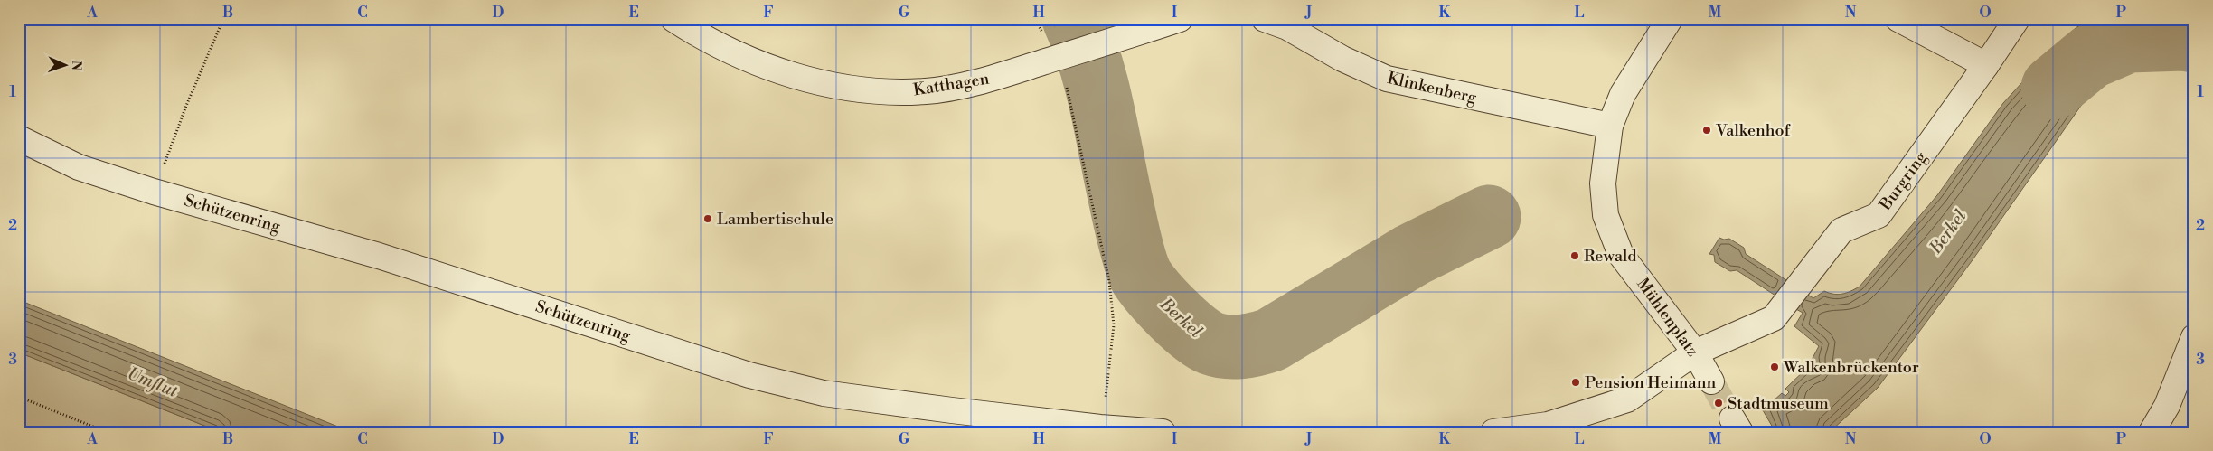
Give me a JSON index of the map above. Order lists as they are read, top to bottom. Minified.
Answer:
{"streets":{"street":["Katthagen","Klinkenberg","Burgring","Schützenring","Mühlenplatz"]},"crossings":[["Klinkenberg","Mühlenplatz"],["Burgring","Mühlenplatz"]],"water":["Berkel","Umflut"],"places":["Valkenhof","Lambertischule","Rewald","Walkenbrückentor","Pension Heimann","Stadtmuseum"],"north":"right","grid":{"columns":["A","B","C","D","E","F","G","H","I","J","K","L","M","N","O","P"],"rows":["1","2","3"]}}
